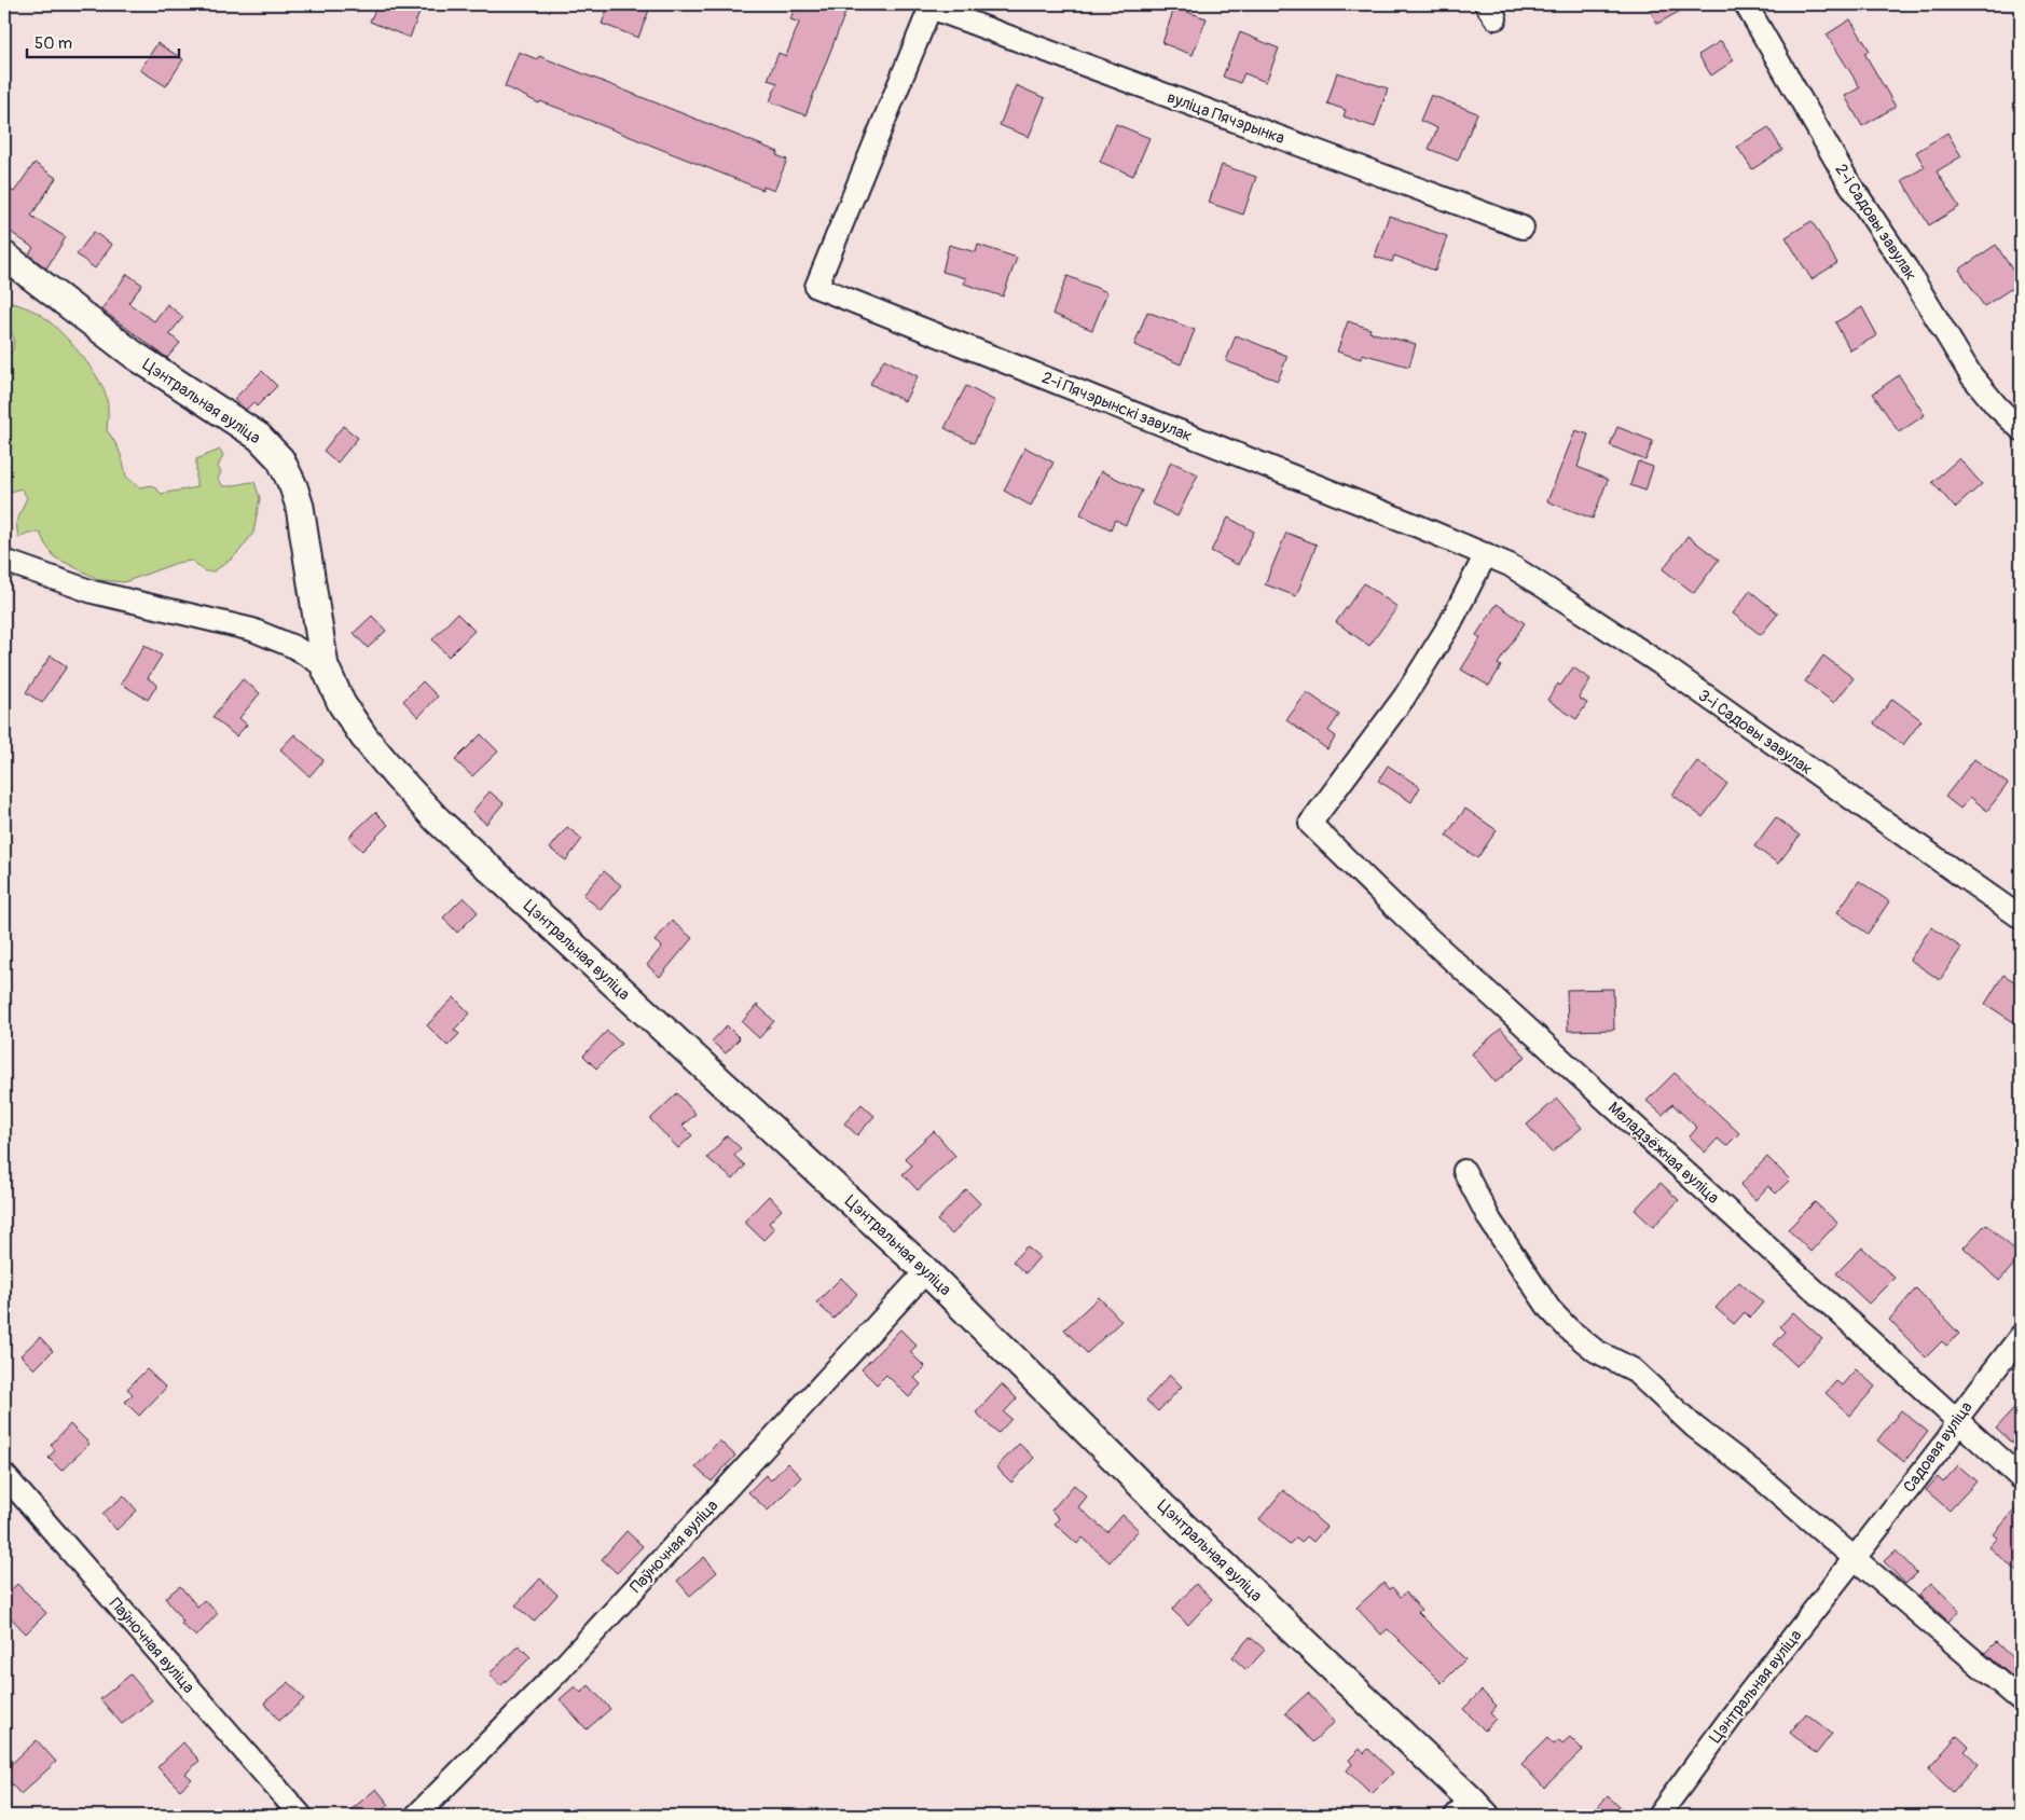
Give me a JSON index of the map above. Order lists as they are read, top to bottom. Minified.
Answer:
{"streets":{"street":["вуліца Пячэрынка","2-і Садовы завулак","Цэнтральная вуліца","2-і Пячэрынскі завулак","3-і Садовы завулак","Маладзёжная вуліца","Садовая вуліца","Паўночная вуліца"]},"crossings":[["вуліца Пячэрынка","2-і Пячэрынскі завулак"],["Цэнтральная вуліца","Садовая вуліца"],["Цэнтральная вуліца","Паўночная вуліца"],["2-і Пячэрынскі завулак","3-і Садовы завулак"],["2-і Пячэрынскі завулак","Маладзёжная вуліца"],["3-і Садовы завулак","Маладзёжная вуліца"],["Маладзёжная вуліца","Садовая вуліца"]],"scale_bar":"50 m"}
